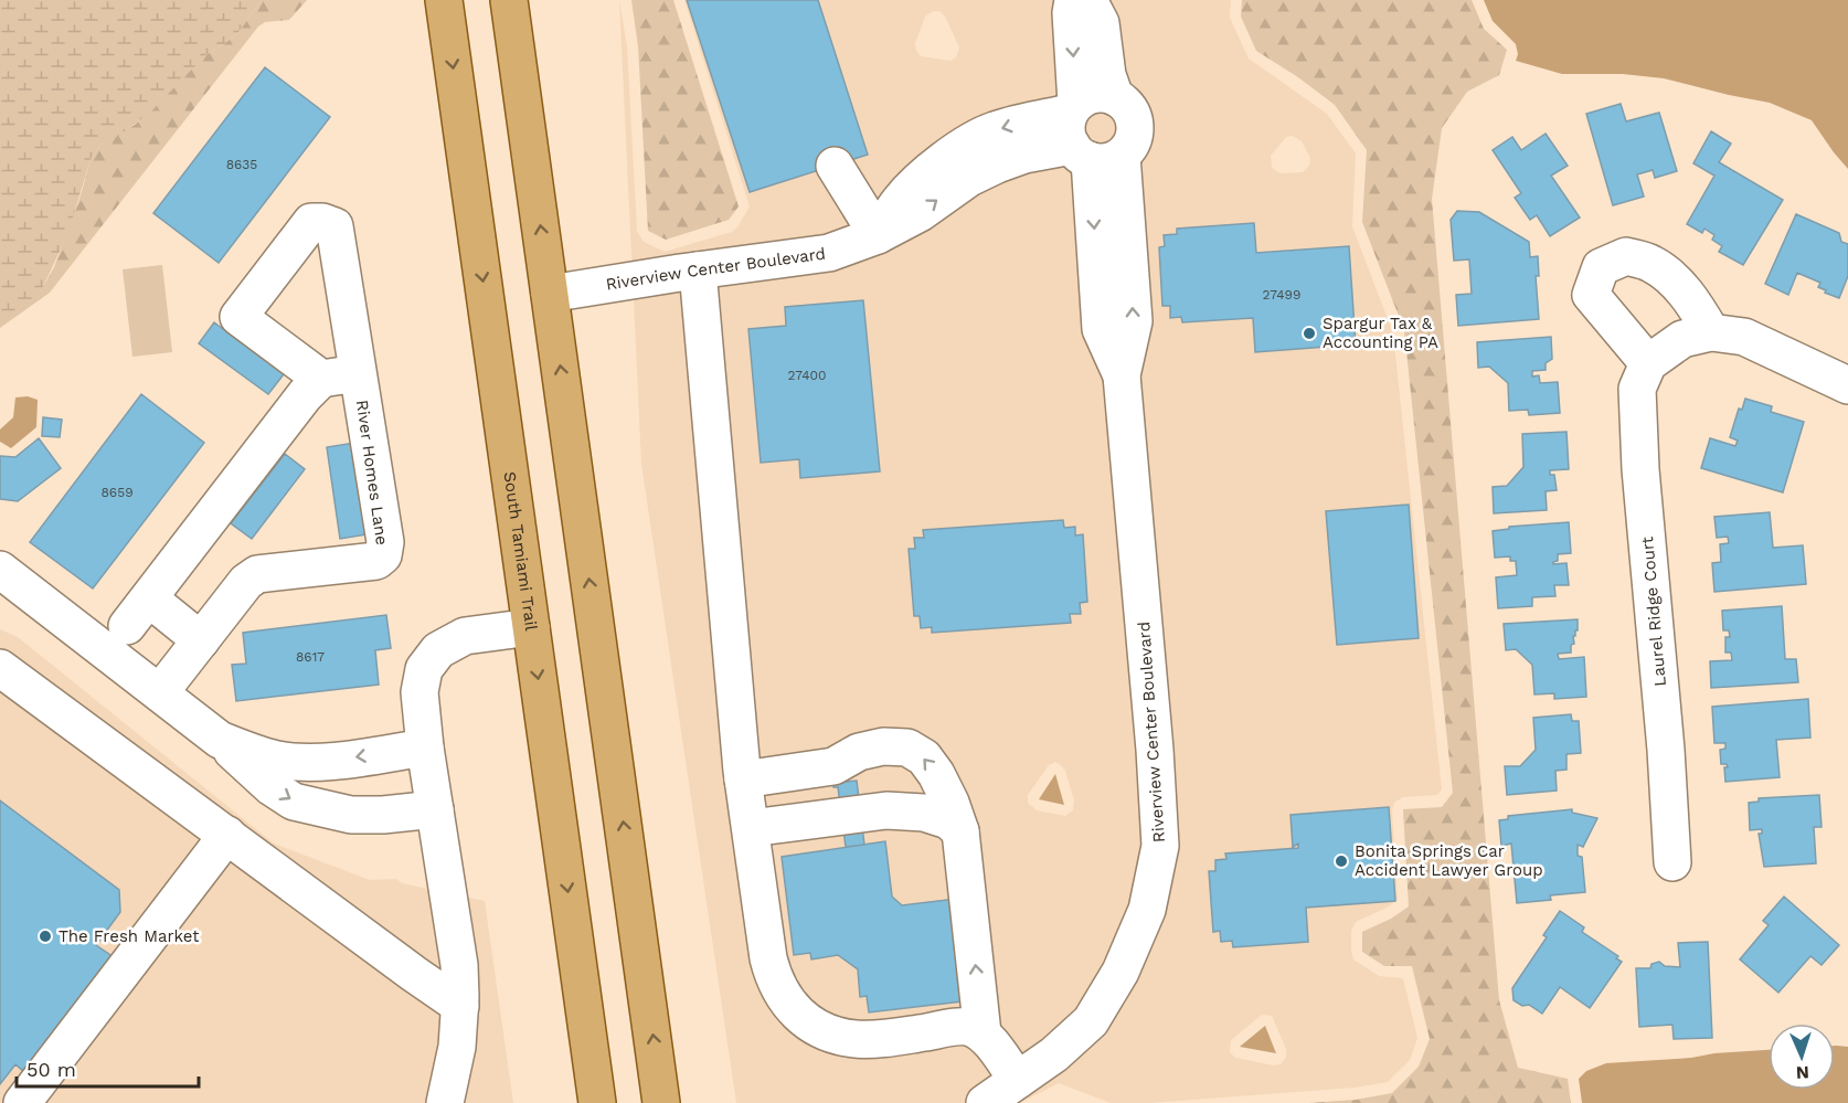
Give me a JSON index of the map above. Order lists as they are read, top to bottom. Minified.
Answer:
{"streets":{"main road":["South Tamiami Trail"],"street":["Riverview Center Boulevard","River Homes Lane","Laurel Ridge Court"]},"places":["Spargur Tax & Accounting PA","Bonita Springs Car Accident Lawyer Group","The Fresh Market"],"house_numbers":["8635","27499","27400","8659","8617"],"scale_bar":"50 m","north":"bottom"}
